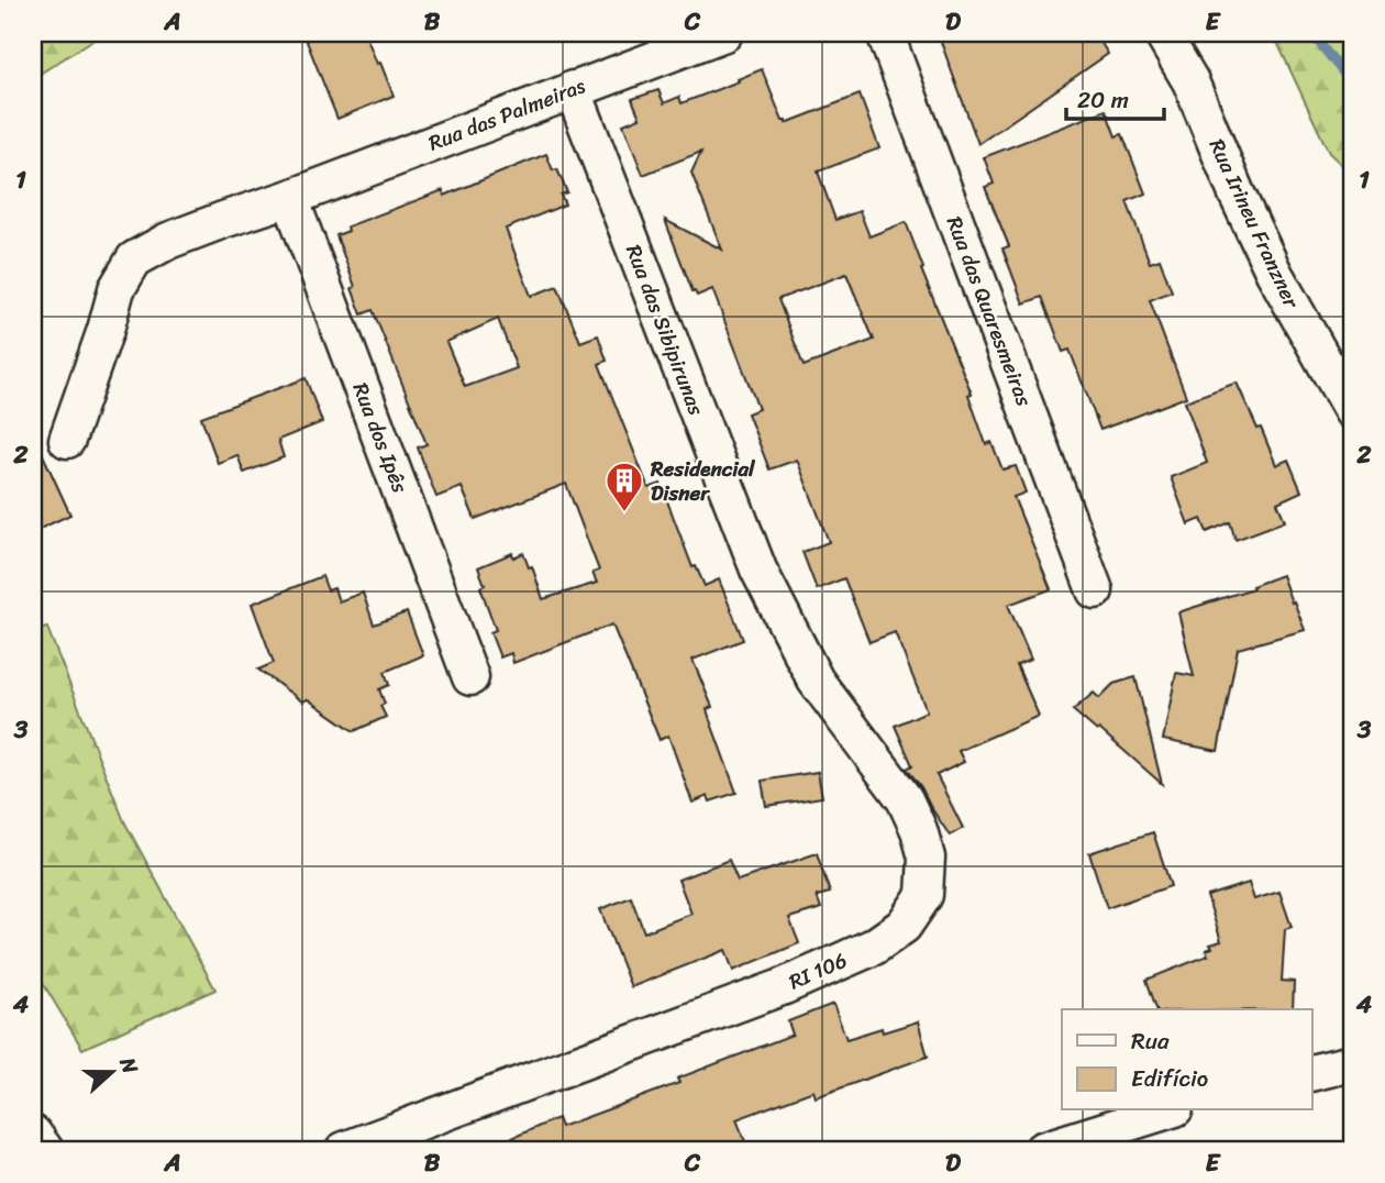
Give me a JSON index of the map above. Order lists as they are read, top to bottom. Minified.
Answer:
{"streets":{"street":["Rua das Palmeiras","Rua Irineu Franzner","Rua das Quaresmeiras","Rua das Sibipirunas","Rua dos Ipês","RI 106"]},"crossings":[["Rua das Palmeiras","Rua das Sibipirunas"],["Rua das Palmeiras","Rua dos Ipês"],["Rua das Sibipirunas","RI 106"]],"places":{"building":["Residencial Disner"]},"legend":["Rua","Edifício"],"scale_bar":"20 m","north":"right","grid":{"columns":["A","B","C","D","E"],"rows":["1","2","3","4"]}}
